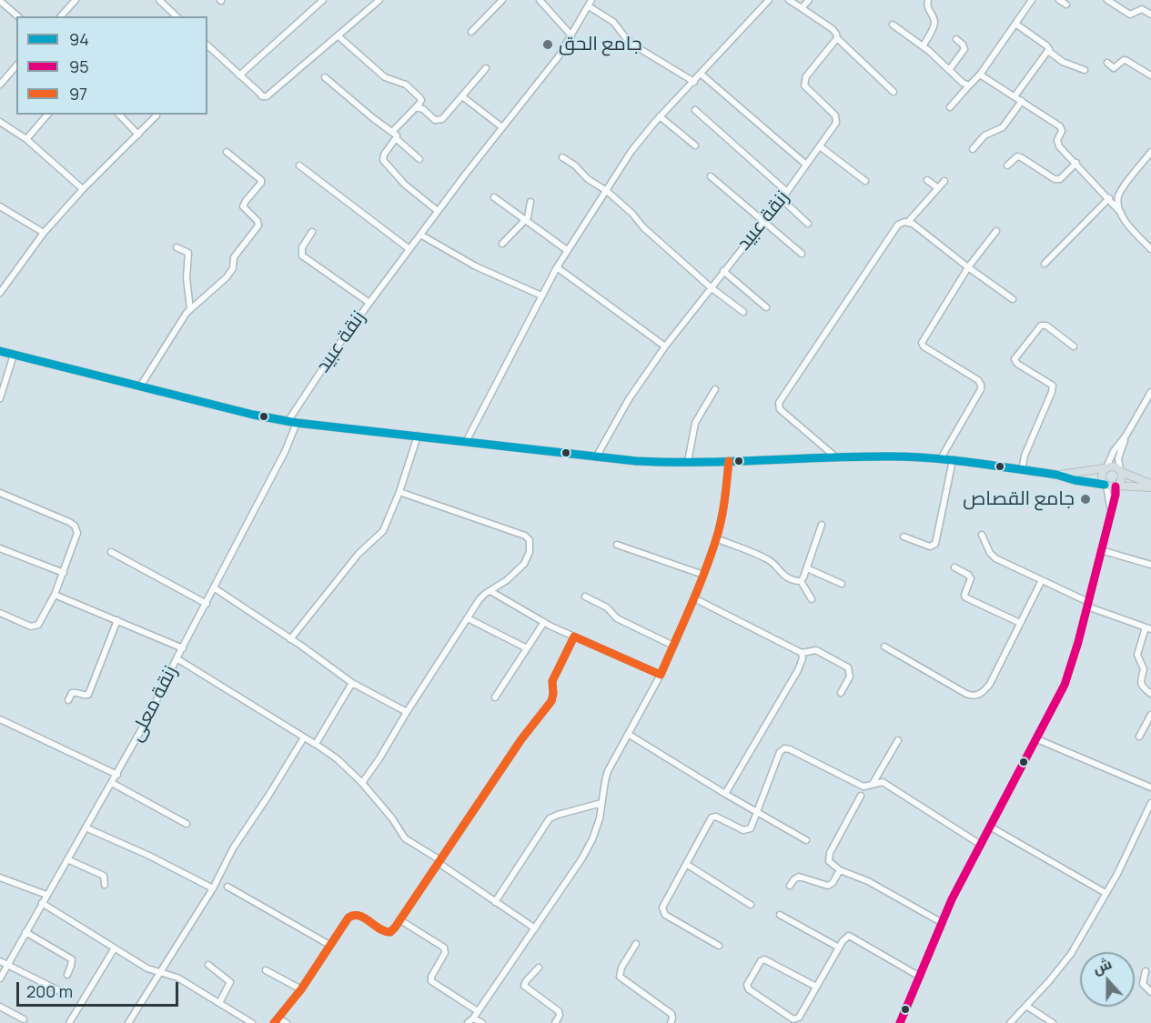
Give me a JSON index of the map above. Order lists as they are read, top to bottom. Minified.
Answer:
{"streets":{"street":["زنقة عبيد","زنقة معلى"]},"places":["جامع الحق","جامع القصاص"],"lines":["transit line 94","transit line 97","transit line 95"],"legend":["94","95","97"],"scale_bar":"200 m","north":"top"}
